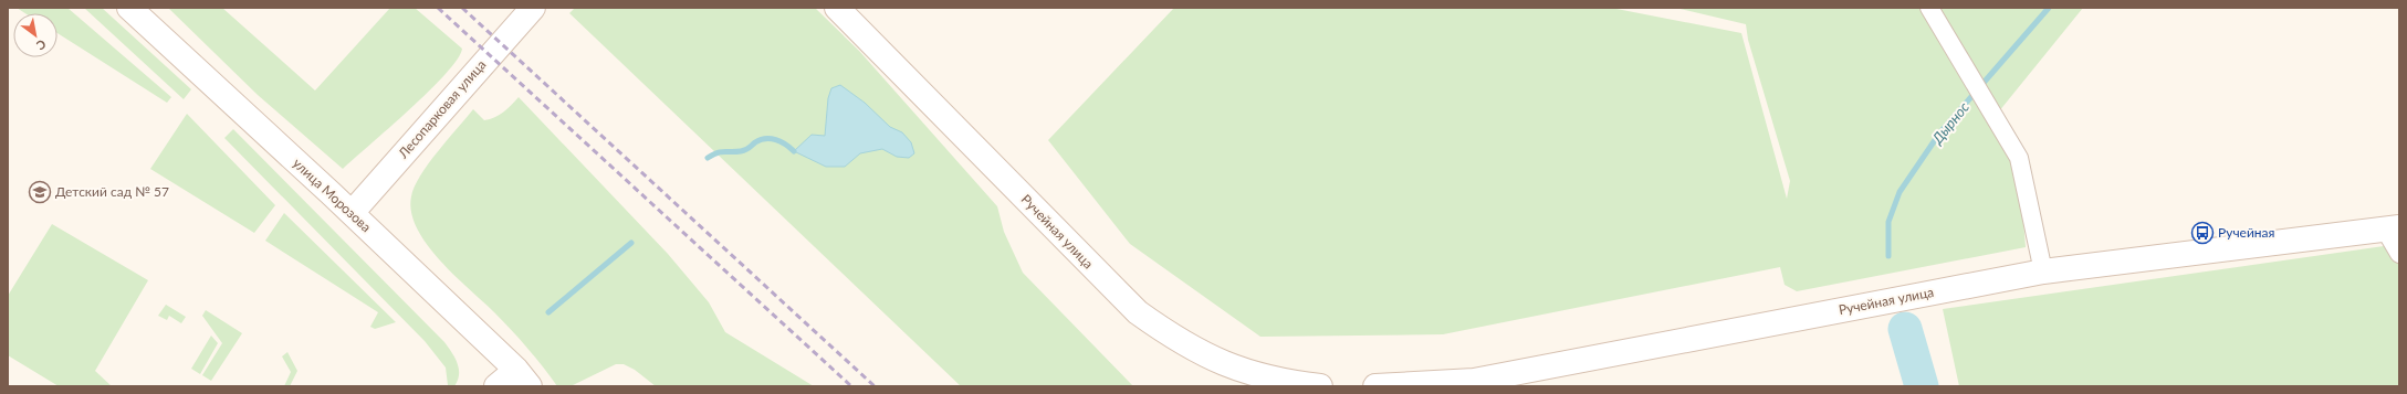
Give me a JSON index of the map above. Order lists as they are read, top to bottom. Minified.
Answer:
{"streets":{"street":["Лесопарковая улица","улица Морозова","Ручейная улица"]},"crossings":[["Лесопарковая улица","улица Морозова"]],"water":["Дырнос"],"places":{"school or university":["Детский сад № 57"],"bus stop":["Ручейная"]},"north":"bottom right"}
